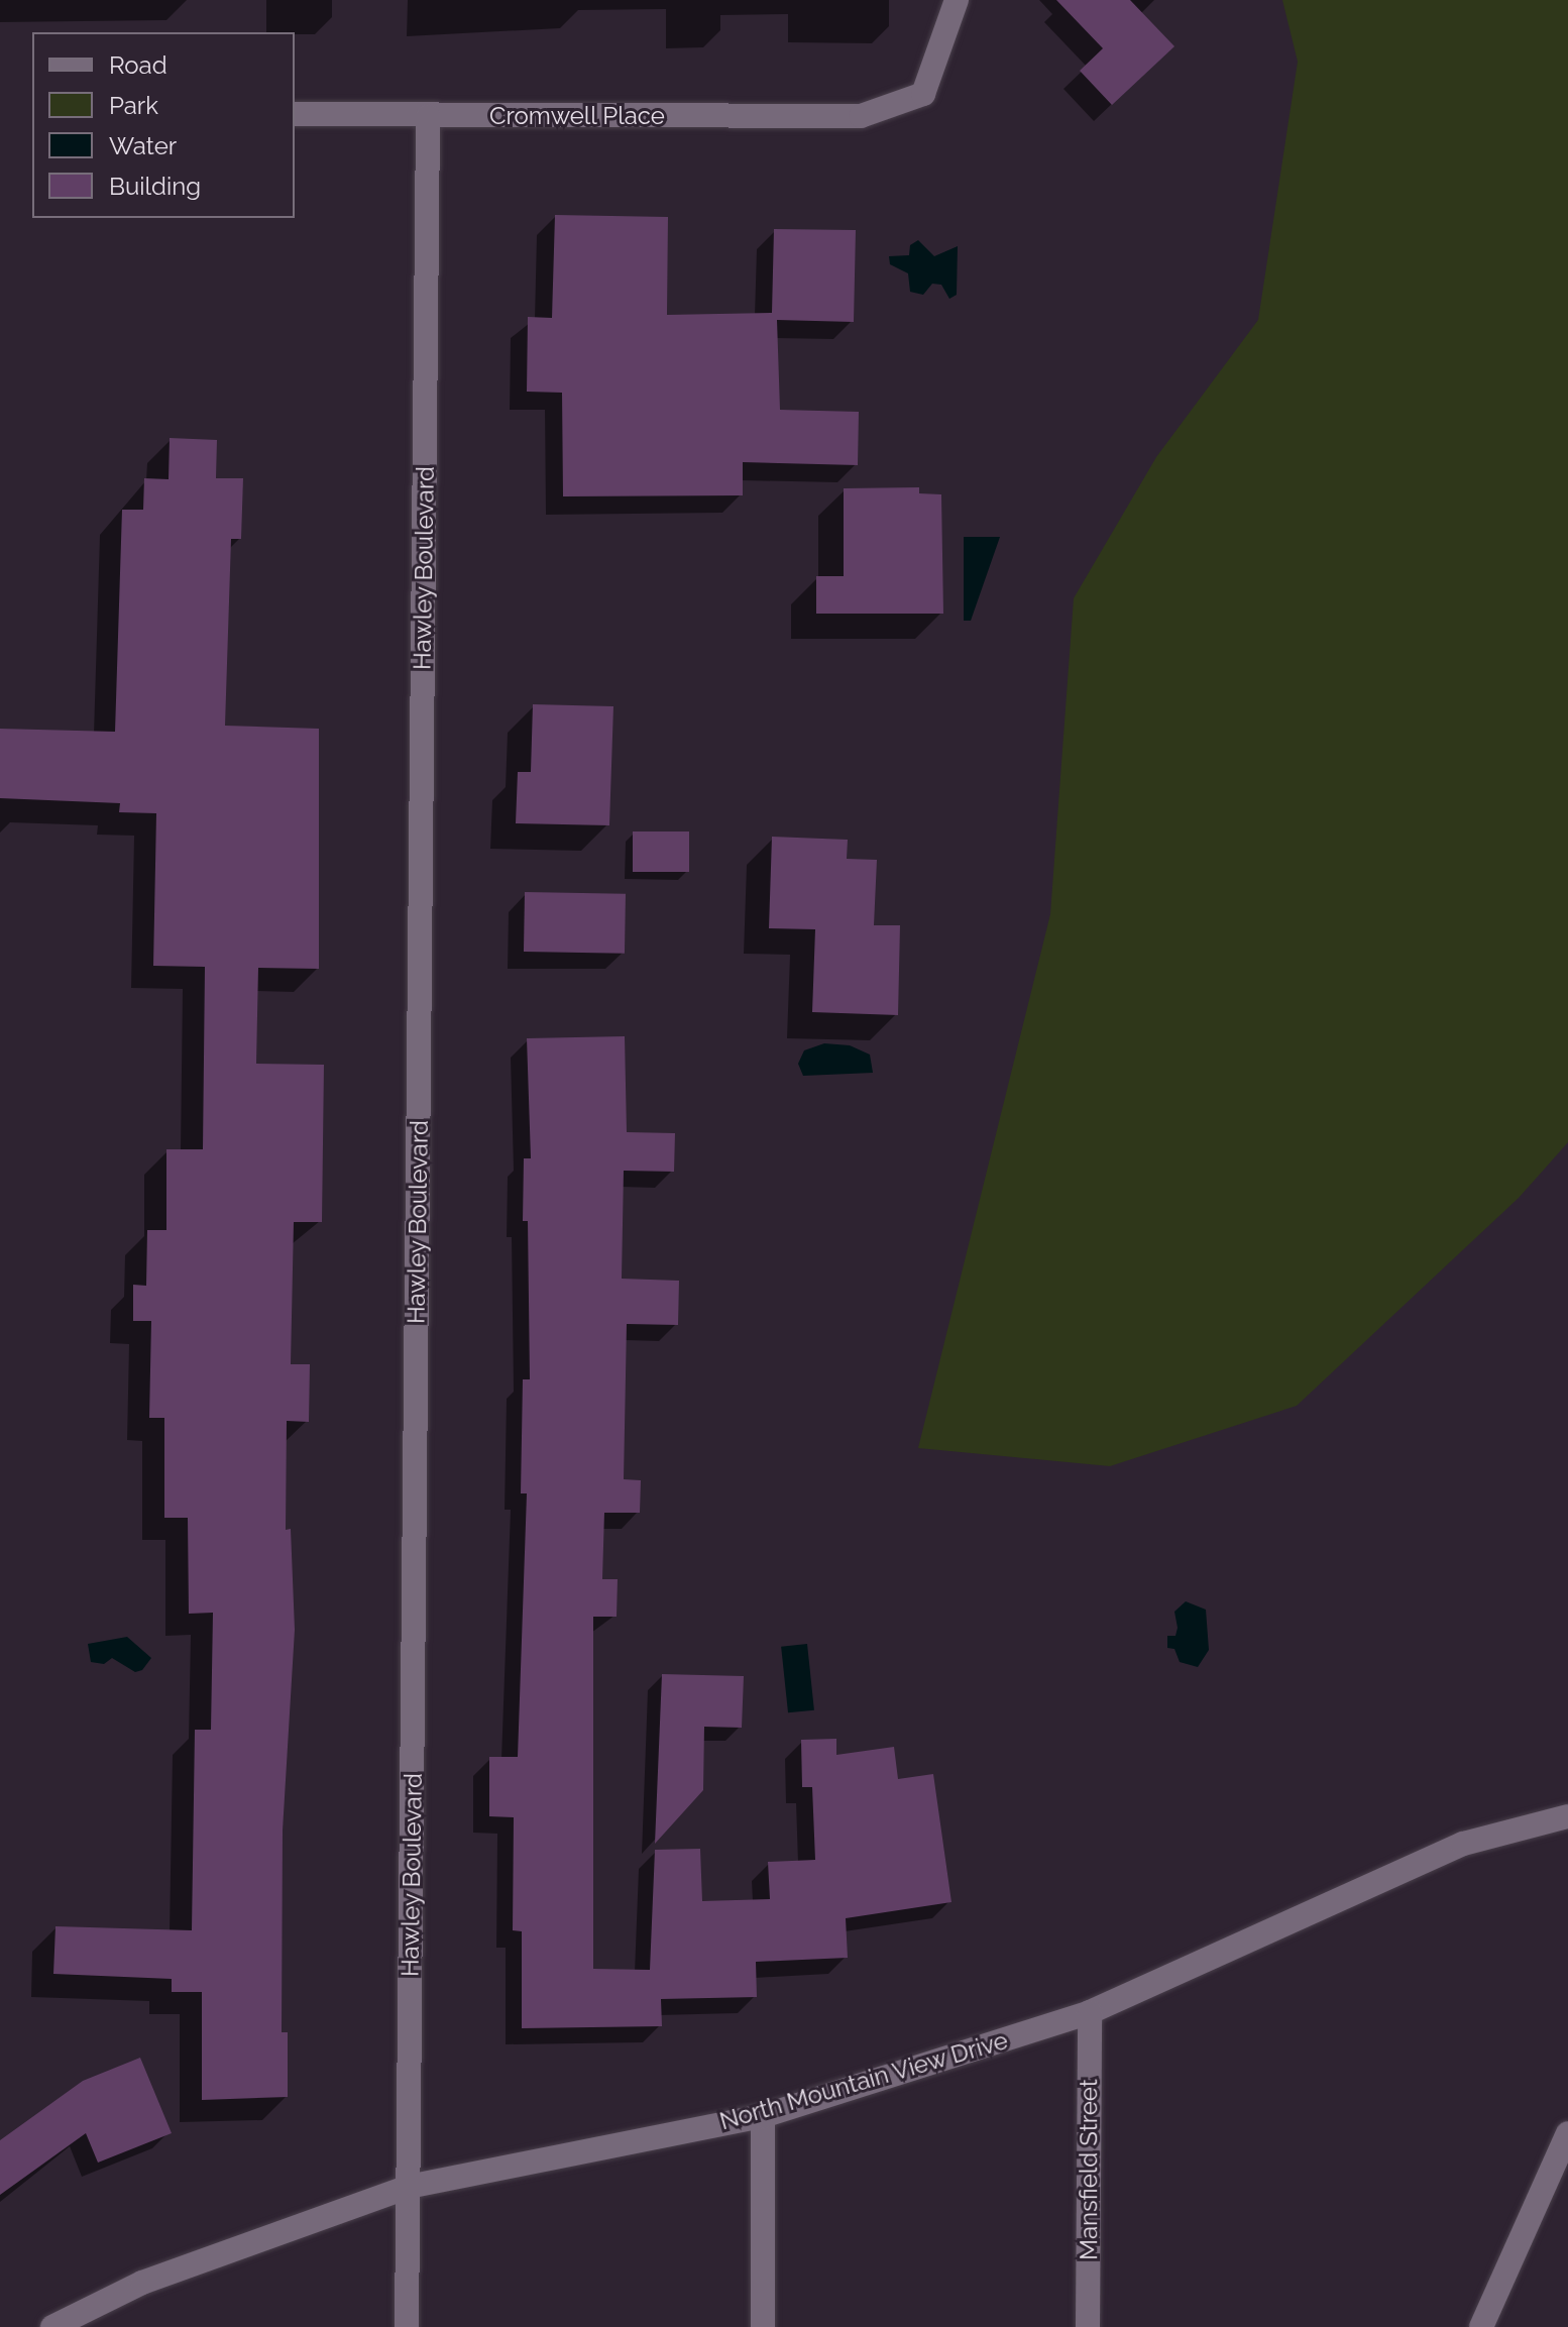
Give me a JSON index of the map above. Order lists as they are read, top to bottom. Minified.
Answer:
{"streets":{"street":["Cromwell Place","Hawley Boulevard","North Mountain View Drive","Mansfield Street"]},"crossings":[["Cromwell Place","Hawley Boulevard"],["Hawley Boulevard","North Mountain View Drive"],["North Mountain View Drive","Mansfield Street"]],"legend":["Road","Park","Water","Building"]}
